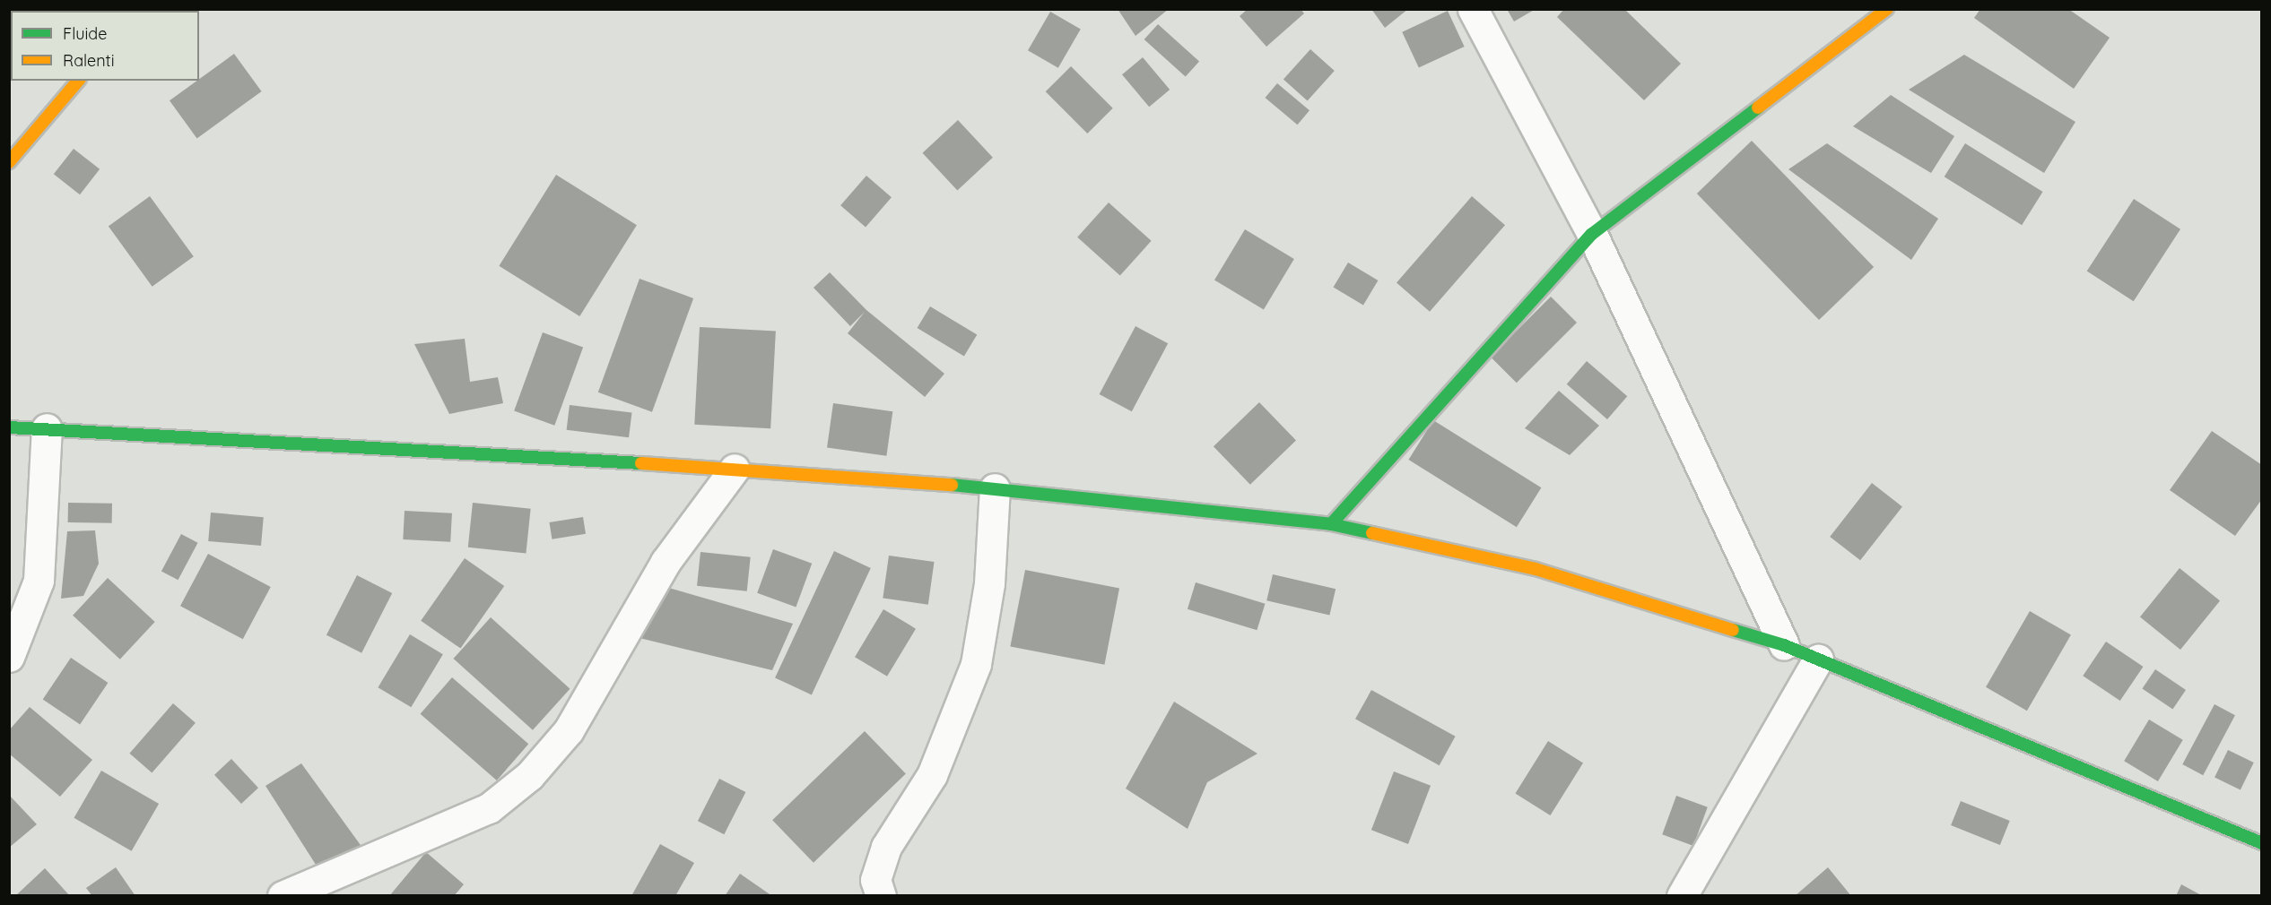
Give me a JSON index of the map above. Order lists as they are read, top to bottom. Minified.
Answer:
{"legend":["Fluide","Ralenti"]}
